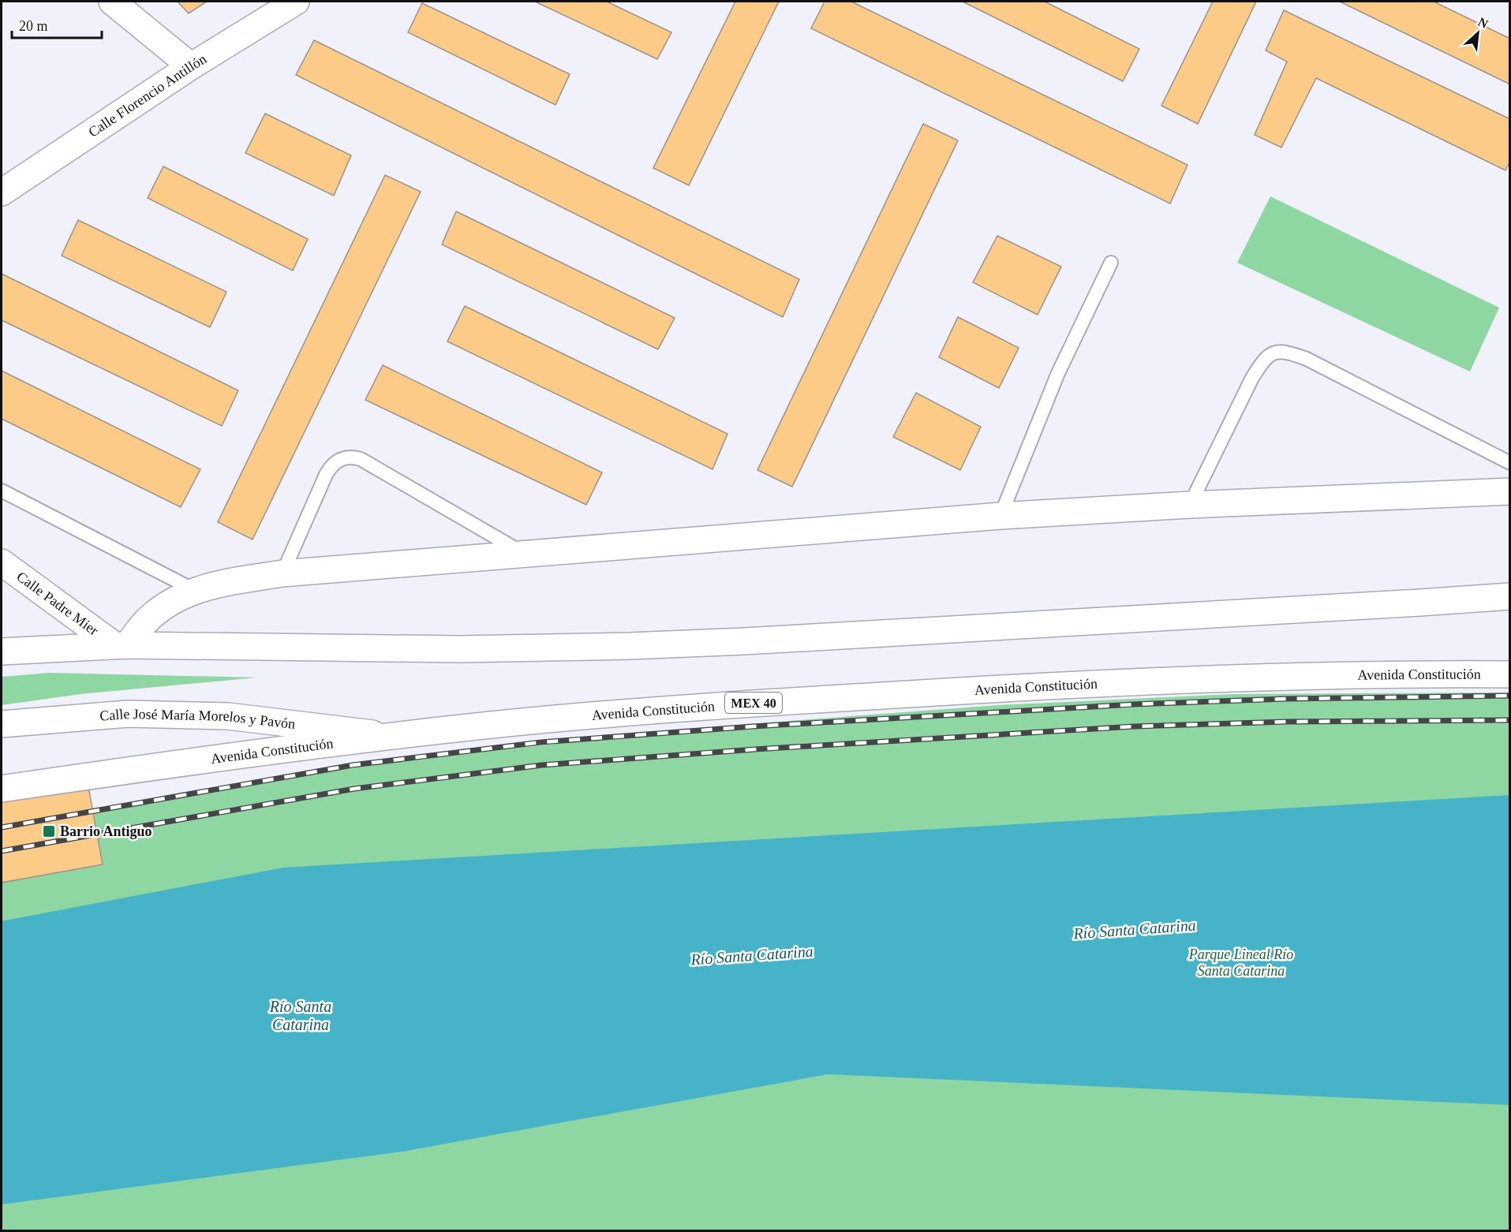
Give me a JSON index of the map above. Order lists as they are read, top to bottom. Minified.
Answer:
{"streets":{"main road":["Calle Florencio Antillón","Calle Padre Mier","Avenida Constitución","MEX 40","Calle José María Morelos y Pavón"]},"crossings":[["Avenida Constitución","Calle José María Morelos y Pavón"]],"water":["Río Santa Catarina"],"parks":["Parque Lineal Río Santa Catarina"],"places":{"transit":["Barrio Antiguo"]},"scale_bar":"20 m","north":"top right"}
